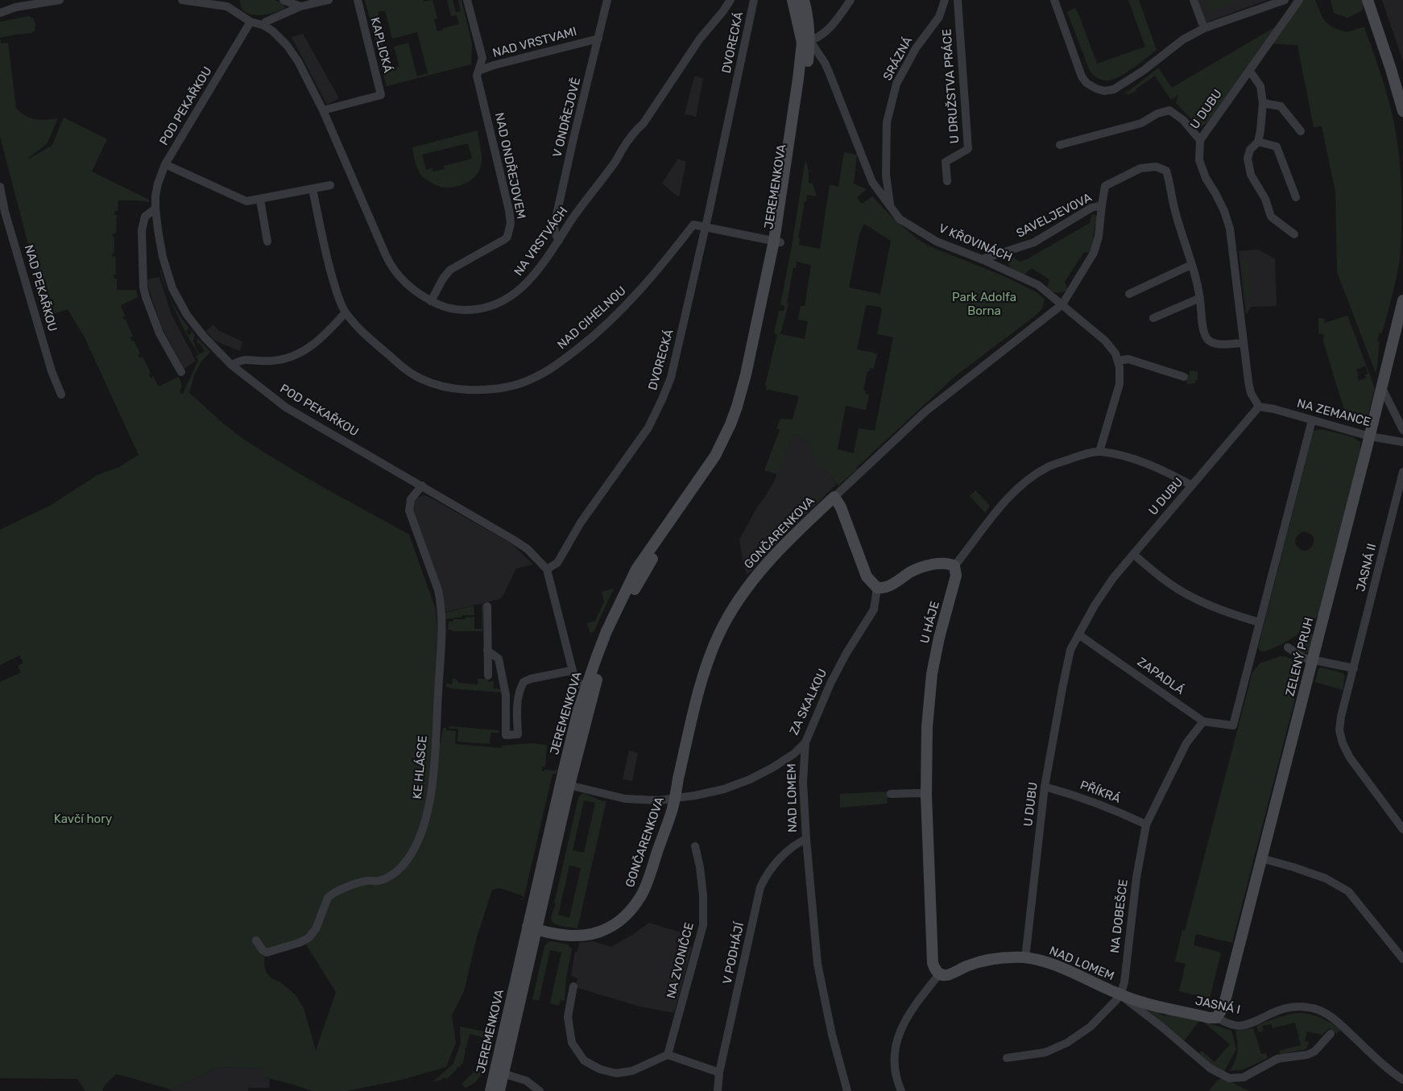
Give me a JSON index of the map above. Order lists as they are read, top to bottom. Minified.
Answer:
{"streets":{"street":["NAD VRSTVAMI","DVORECKÁ","KAPLICKÁ","SRÁZNÁ","U DRUŽSTVA PRÁCE","POD PEKAŘKOU","U DUBU","V ONDŘEJOVĚ","NAD ONDŘEJOVEM","JEREMENKOVA","SAVELJEVOVA","NA VRSTVÁCH","V KŘOVINÁCH","NAD PEKAŘKOU","NAD CIHELNOU","NA ZEMANCE","GONČARENKOVA","JASNÁ II","U HÁJE","ZELENÝ PRUH","ZAPADLÁ","ZA SKALKOU","KE HLÁSCE","PŘÍKRÁ","NAD LOMEM","NA DOBEŠCE","V PODHÁJÍ","NA ZVONIČCE","JASNÁ I"]},"crossings":[["NAD VRSTVAMI","V ONDŘEJOVĚ"],["NAD VRSTVAMI","NAD ONDŘEJOVEM"],["DVORECKÁ","POD PEKAŘKOU"],["DVORECKÁ","NAD CIHELNOU"],["KAPLICKÁ","NA VRSTVÁCH"],["SRÁZNÁ","V KŘOVINÁCH"],["POD PEKAŘKOU","KE HLÁSCE"],["U DUBU","SAVELJEVOVA"],["U DUBU","NA ZEMANCE"],["U DUBU","ZAPADLÁ"],["U DUBU","PŘÍKRÁ"],["U DUBU","NAD LOMEM"],["V ONDŘEJOVĚ","NA VRSTVÁCH"],["NAD ONDŘEJOVEM","NA VRSTVÁCH"],["JEREMENKOVA","V KŘOVINÁCH"],["JEREMENKOVA","NAD CIHELNOU"],["JEREMENKOVA","GONČARENKOVA"],["JEREMENKOVA","ZA SKALKOU"],["SAVELJEVOVA","V KŘOVINÁCH"],["SAVELJEVOVA","GONČARENKOVA"],["V KŘOVINÁCH","GONČARENKOVA"],["NA ZEMANCE","ZELENÝ PRUH"],["GONČARENKOVA","ZA SKALKOU"],["U HÁJE","NAD LOMEM"],["ZELENÝ PRUH","JASNÁ I"],["ZAPADLÁ","NA DOBEŠCE"],["ZA SKALKOU","NAD LOMEM"],["PŘÍKRÁ","NA DOBEŠCE"],["NAD LOMEM","NA DOBEŠCE"],["NAD LOMEM","V PODHÁJÍ"],["NAD LOMEM","JASNÁ I"],["NA DOBEŠCE","JASNÁ I"]],"parks":["Park Adolfa Borna","Kavčí hory"]}
